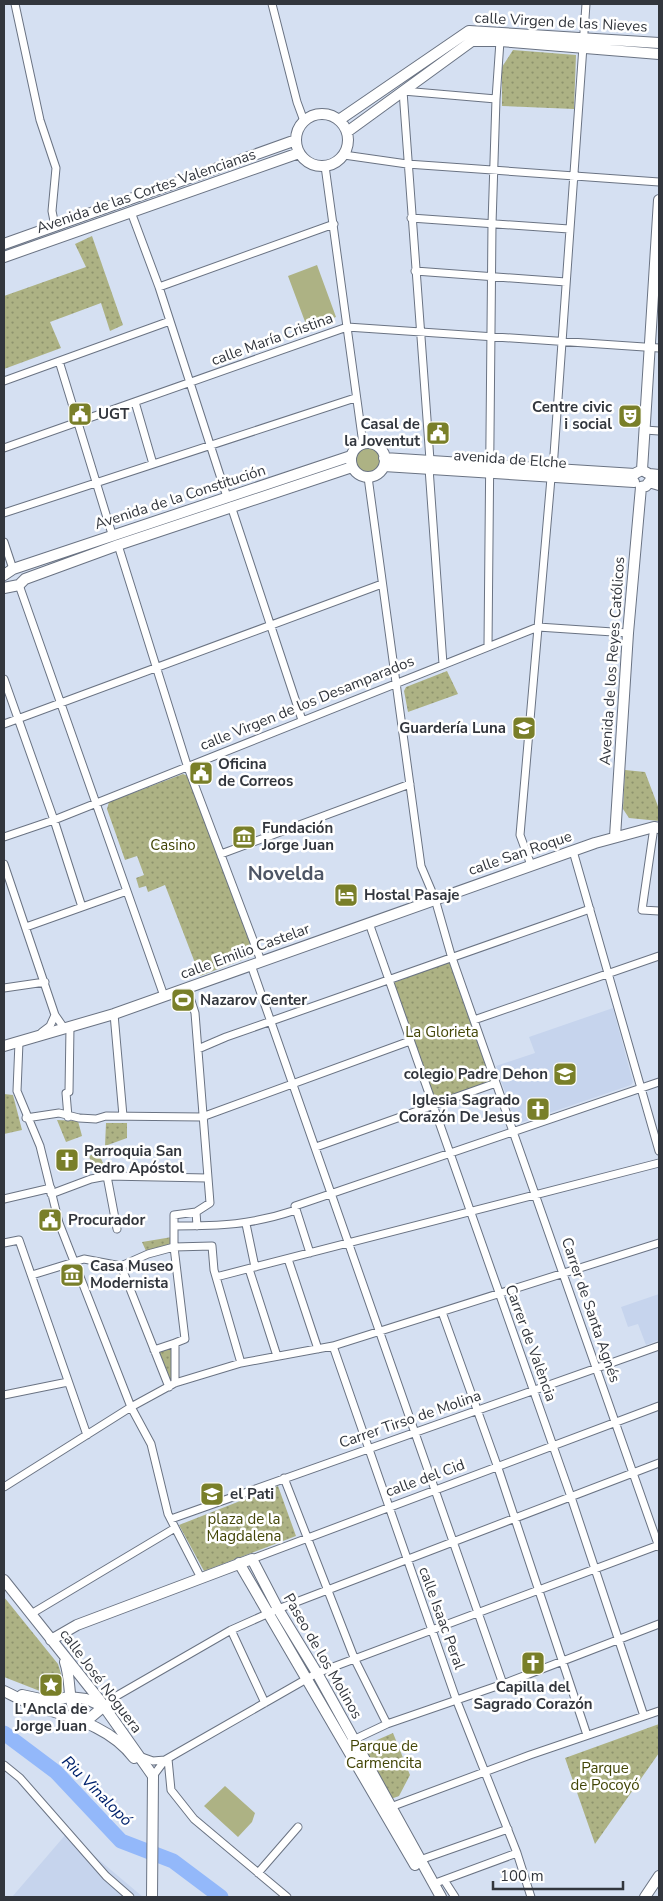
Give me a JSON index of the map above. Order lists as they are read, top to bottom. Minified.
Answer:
{"streets":{"street":["calle Virgen de las Nieves","Avenida de las Cortes Valencianas","calle María Cristina","avenida de Elche","Avenida de la Constitución","Avenida de los Reyes Católicos","calle Virgen de los Desamparados","calle San Roque","calle Emilio Castelar","Carrer de Santa Agnés","Carrer de València","Carrer Tirso de Molina","calle del Cid","calle Isaac Peral","Paseo de los Molinos","calle José Noguera"]},"crossings":[["calle Virgen de las Nieves","Avenida de las Cortes Valencianas"],["calle María Cristina","Avenida de los Reyes Católicos"],["avenida de Elche","Avenida de la Constitución"],["avenida de Elche","Avenida de los Reyes Católicos"],["Avenida de los Reyes Católicos","calle Virgen de los Desamparados"],["Avenida de los Reyes Católicos","calle San Roque"],["calle San Roque","calle Emilio Castelar"],["calle Emilio Castelar","Carrer de València"],["Carrer de Santa Agnés","Carrer Tirso de Molina"],["Carrer de Santa Agnés","calle del Cid"],["Carrer de València","Carrer Tirso de Molina"],["Carrer de València","calle del Cid"],["Carrer Tirso de Molina","calle Isaac Peral"],["calle del Cid","calle Isaac Peral"],["calle del Cid","Paseo de los Molinos"],["calle del Cid","calle José Noguera"]],"districts":["Novelda"],"water":["Riu Vinalopó"],"parks":["Casino","La Glorieta","plaza de la Magdalena","Parque de Carmencita","Parque de Pocoyó"],"places":{"public building":["UGT","Casal de la Joventut","Oficina de Correos","Procurador"],"theatre":["Centre civic i social"],"school or university":["Guardería Luna","colegio Padre Dehon","el Pati"],"museum":["Fundación Jorge Juan","Casa Museo Modernista"],"hotel":["Hostal Pasaje"],"sports":["Nazarov Center"],"church":["Iglesia Sagrado Corazón De Jesus","Parroquia San Pedro Apóstol","Capilla del Sagrado Corazón"],"place":["L'Ancla de Jorge Juan"]},"scale_bar":"100 m"}
